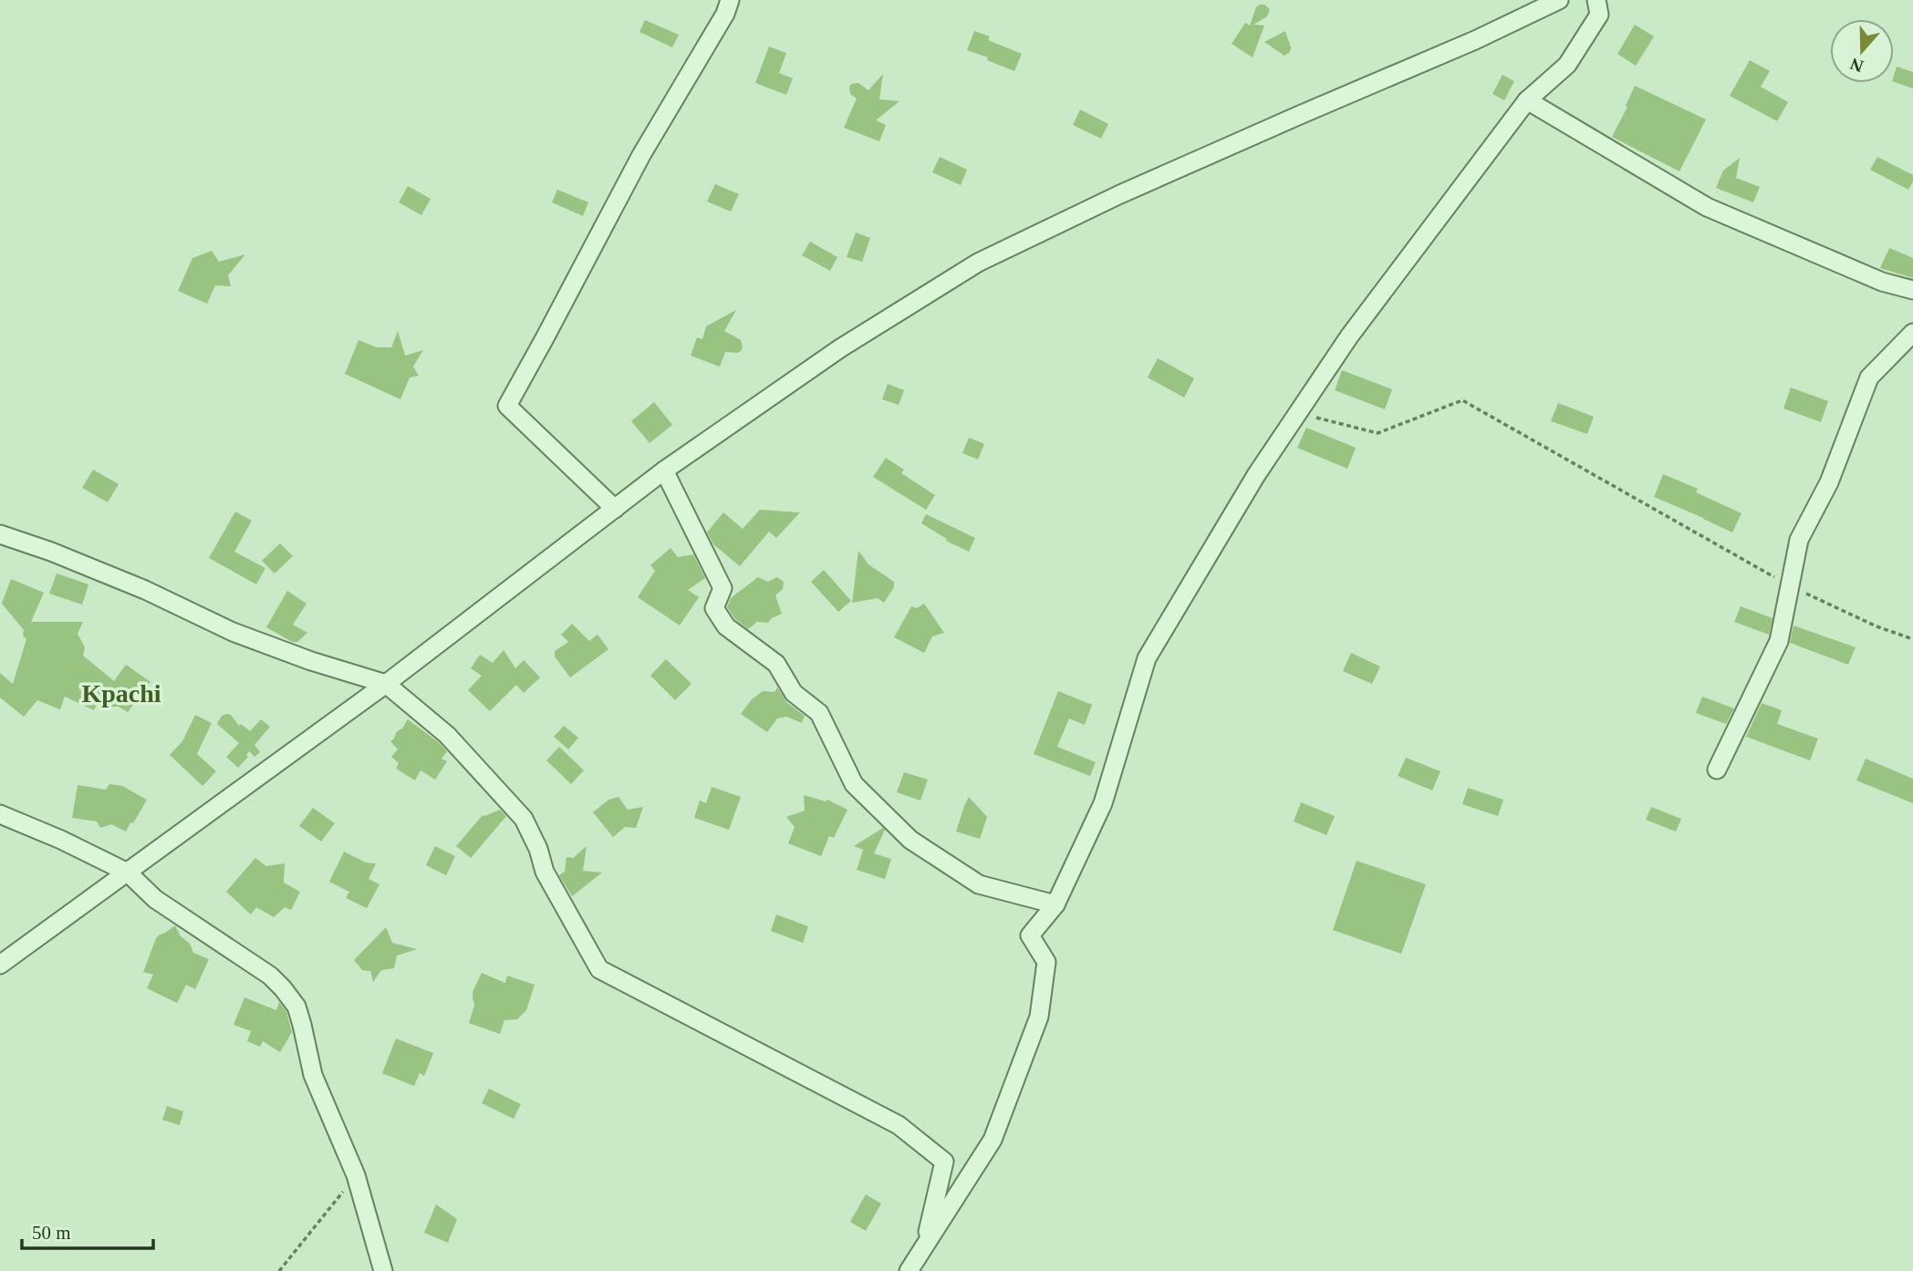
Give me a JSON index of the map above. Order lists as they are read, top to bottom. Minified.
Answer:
{"districts":["Kpachi"],"scale_bar":"50 m","north":"bottom"}
